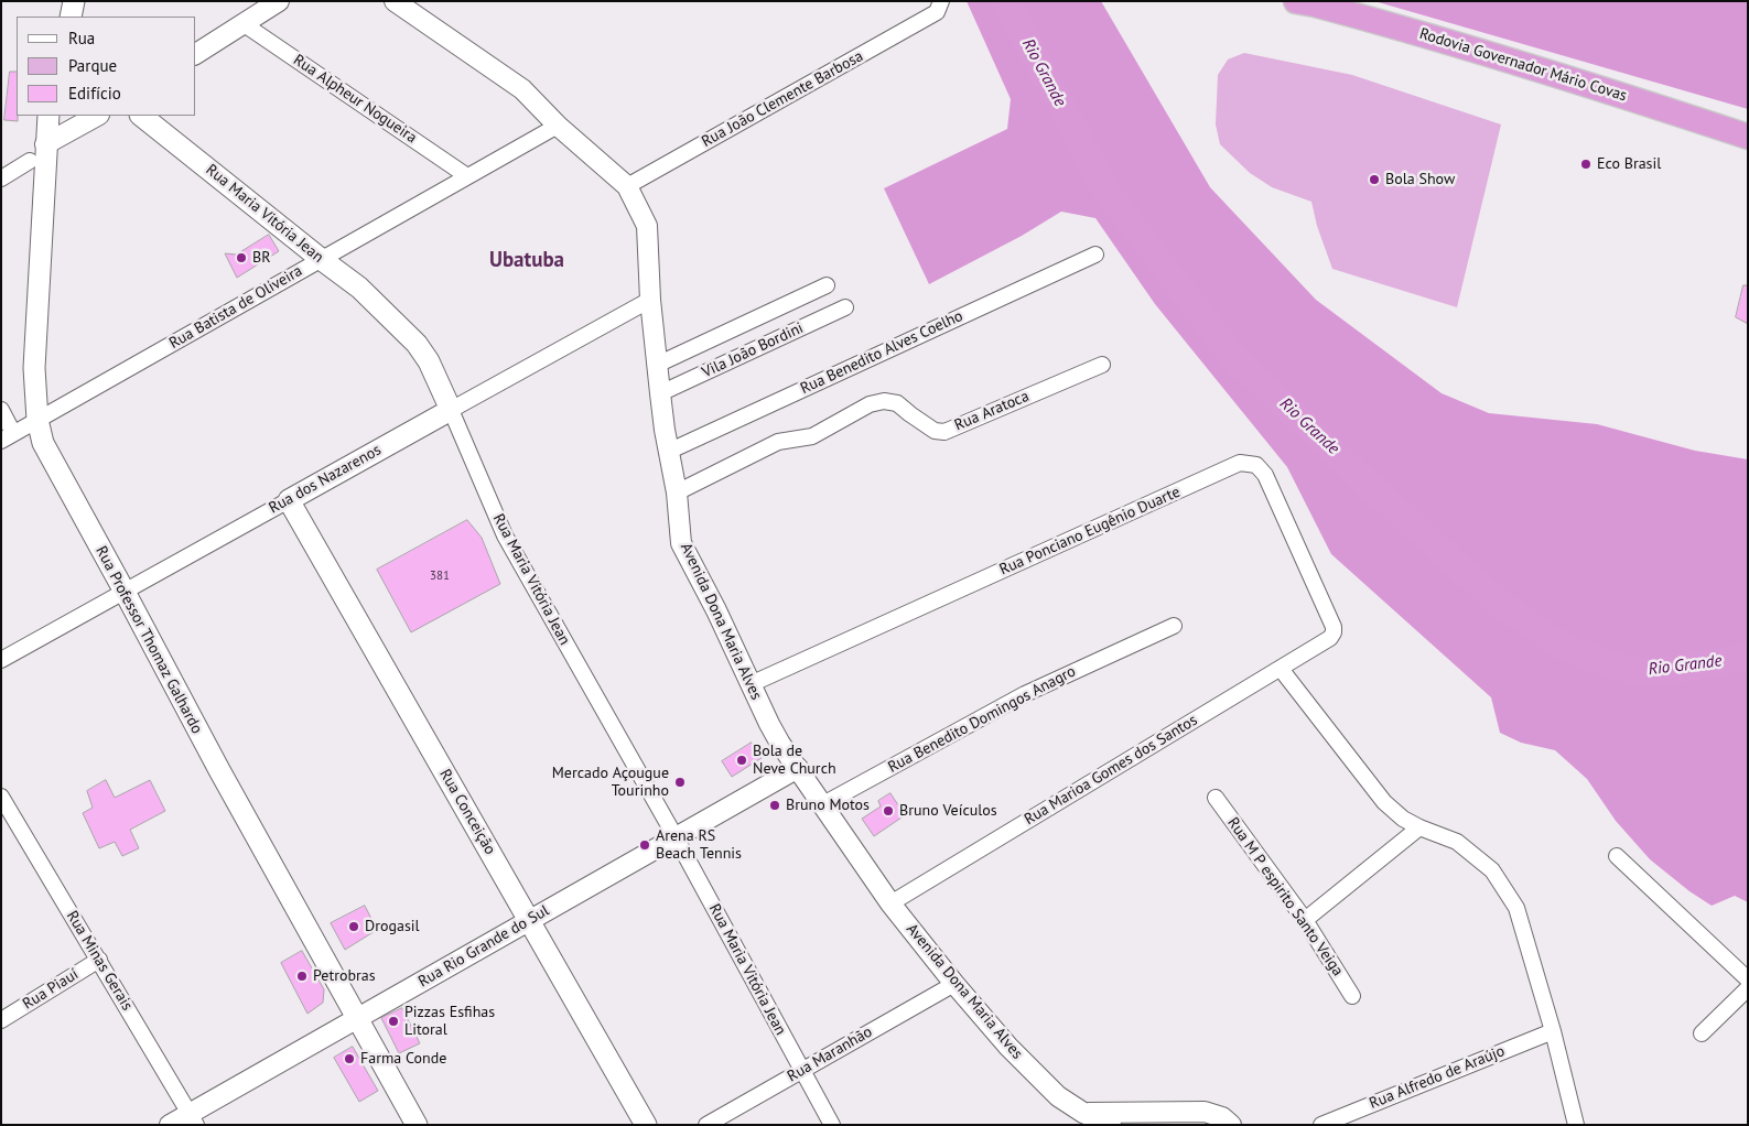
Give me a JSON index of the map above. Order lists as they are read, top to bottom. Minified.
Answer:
{"streets":{"highway":["Rodovia Governador Mário Covas"],"main road":["Rua Maria Vitória Jean","Rua dos Nazarenos","Rua Professor Thomaz Galhardo","Rua Conceição"],"street":["Rua Alpheur Nogueira","Rua João Clemente Barbosa","Rua Batista de Oliveira","Vila João Bordini","Rua Benedito Alves Coelho","Rua Aratoca","Rua Ponciano Eugênio Duarte","Avenida Dona Maria Alves","Rua Benedito Domingos Anagro","Rua Marioa Gomes dos Santos","Rua M P espirito Santo Veiga","Rua Rio Grande do Sul","Rua Minas Gerais","Rua Piauí","Rua Maranhão","Rua Alfredo de Araújo"]},"crossings":[["Rua Alpheur Nogueira","Rua Batista de Oliveira"],["Rua João Clemente Barbosa","Avenida Dona Maria Alves"],["Rua Maria Vitória Jean","Rua Batista de Oliveira"],["Rua Maria Vitória Jean","Rua dos Nazarenos"],["Rua Maria Vitória Jean","Rua Rio Grande do Sul"],["Rua Maria Vitória Jean","Rua Maranhão"],["Rua Batista de Oliveira","Avenida Dona Maria Alves"],["Rua Batista de Oliveira","Rua Professor Thomaz Galhardo"],["Vila João Bordini","Avenida Dona Maria Alves"],["Rua Benedito Alves Coelho","Avenida Dona Maria Alves"],["Rua Aratoca","Avenida Dona Maria Alves"],["Rua dos Nazarenos","Avenida Dona Maria Alves"],["Rua dos Nazarenos","Rua Professor Thomaz Galhardo"],["Rua dos Nazarenos","Rua Conceição"],["Rua Ponciano Eugênio Duarte","Avenida Dona Maria Alves"],["Rua Ponciano Eugênio Duarte","Rua Marioa Gomes dos Santos"],["Avenida Dona Maria Alves","Rua Benedito Domingos Anagro"],["Avenida Dona Maria Alves","Rua Marioa Gomes dos Santos"],["Avenida Dona Maria Alves","Rua Rio Grande do Sul"],["Avenida Dona Maria Alves","Rua Maranhão"],["Rua Professor Thomaz Galhardo","Rua Rio Grande do Sul"],["Rua Conceição","Rua Rio Grande do Sul"],["Rua Rio Grande do Sul","Rua Minas Gerais"],["Rua Minas Gerais","Rua Piauí"]],"districts":["Ubatuba"],"water":["Rio Grande"],"places":["Eco Brasil","Bola Show","BR","Bola de Neve Church","Mercado Açougue Tourinho","Bruno Motos","Bruno Veículos","Arena RS Beach Tennis","Drogasil","Petrobras","Pizzas Esfihas Litoral","Farma Conde"],"house_numbers":["381"],"legend":["Rua","Parque","Edifício"]}
